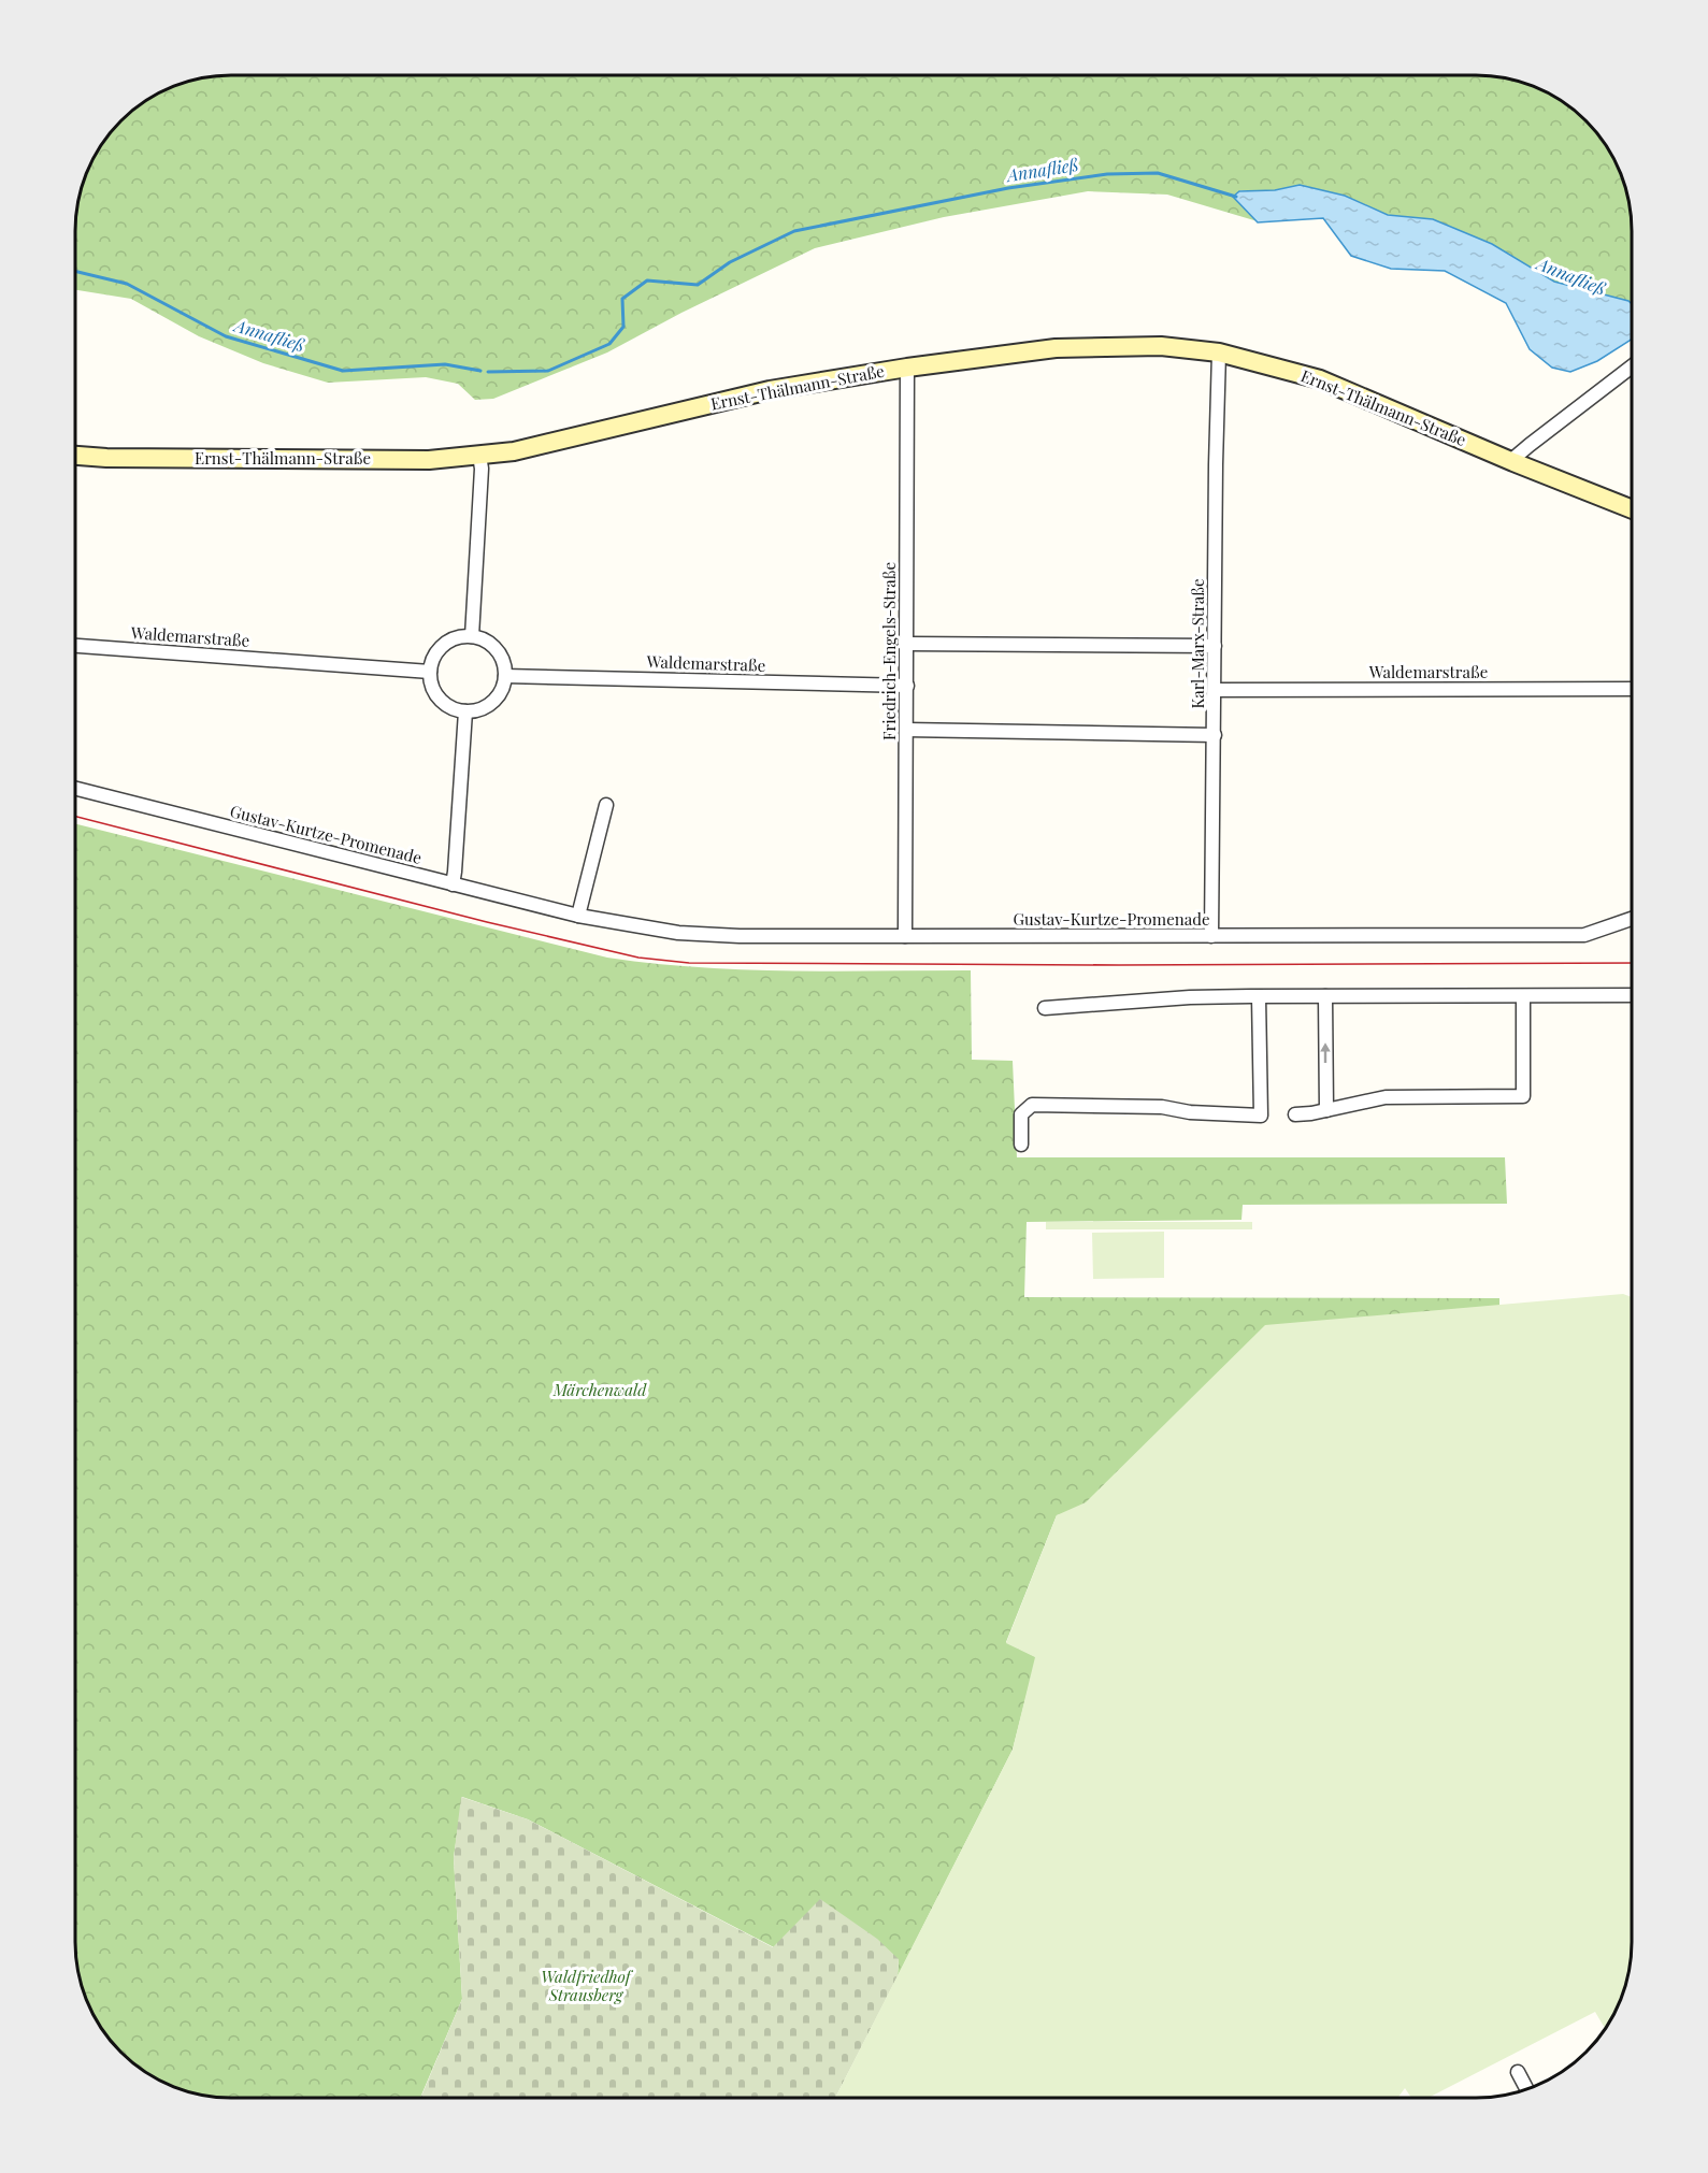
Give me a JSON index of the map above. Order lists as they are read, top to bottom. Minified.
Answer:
{"streets":{"main road":["Ernst-Thälmann-Straße"],"street":["Waldemarstraße","Karl-Marx-Straße","Friedrich-Engels-Straße","Gustav-Kurtze-Promenade"]},"crossings":[["Ernst-Thälmann-Straße","Karl-Marx-Straße"],["Ernst-Thälmann-Straße","Friedrich-Engels-Straße"],["Waldemarstraße","Karl-Marx-Straße"],["Waldemarstraße","Friedrich-Engels-Straße"],["Karl-Marx-Straße","Gustav-Kurtze-Promenade"],["Friedrich-Engels-Straße","Gustav-Kurtze-Promenade"]],"water":["Annafließ"],"parks":["Märchenwald","Waldfriedhof Strausberg"]}
